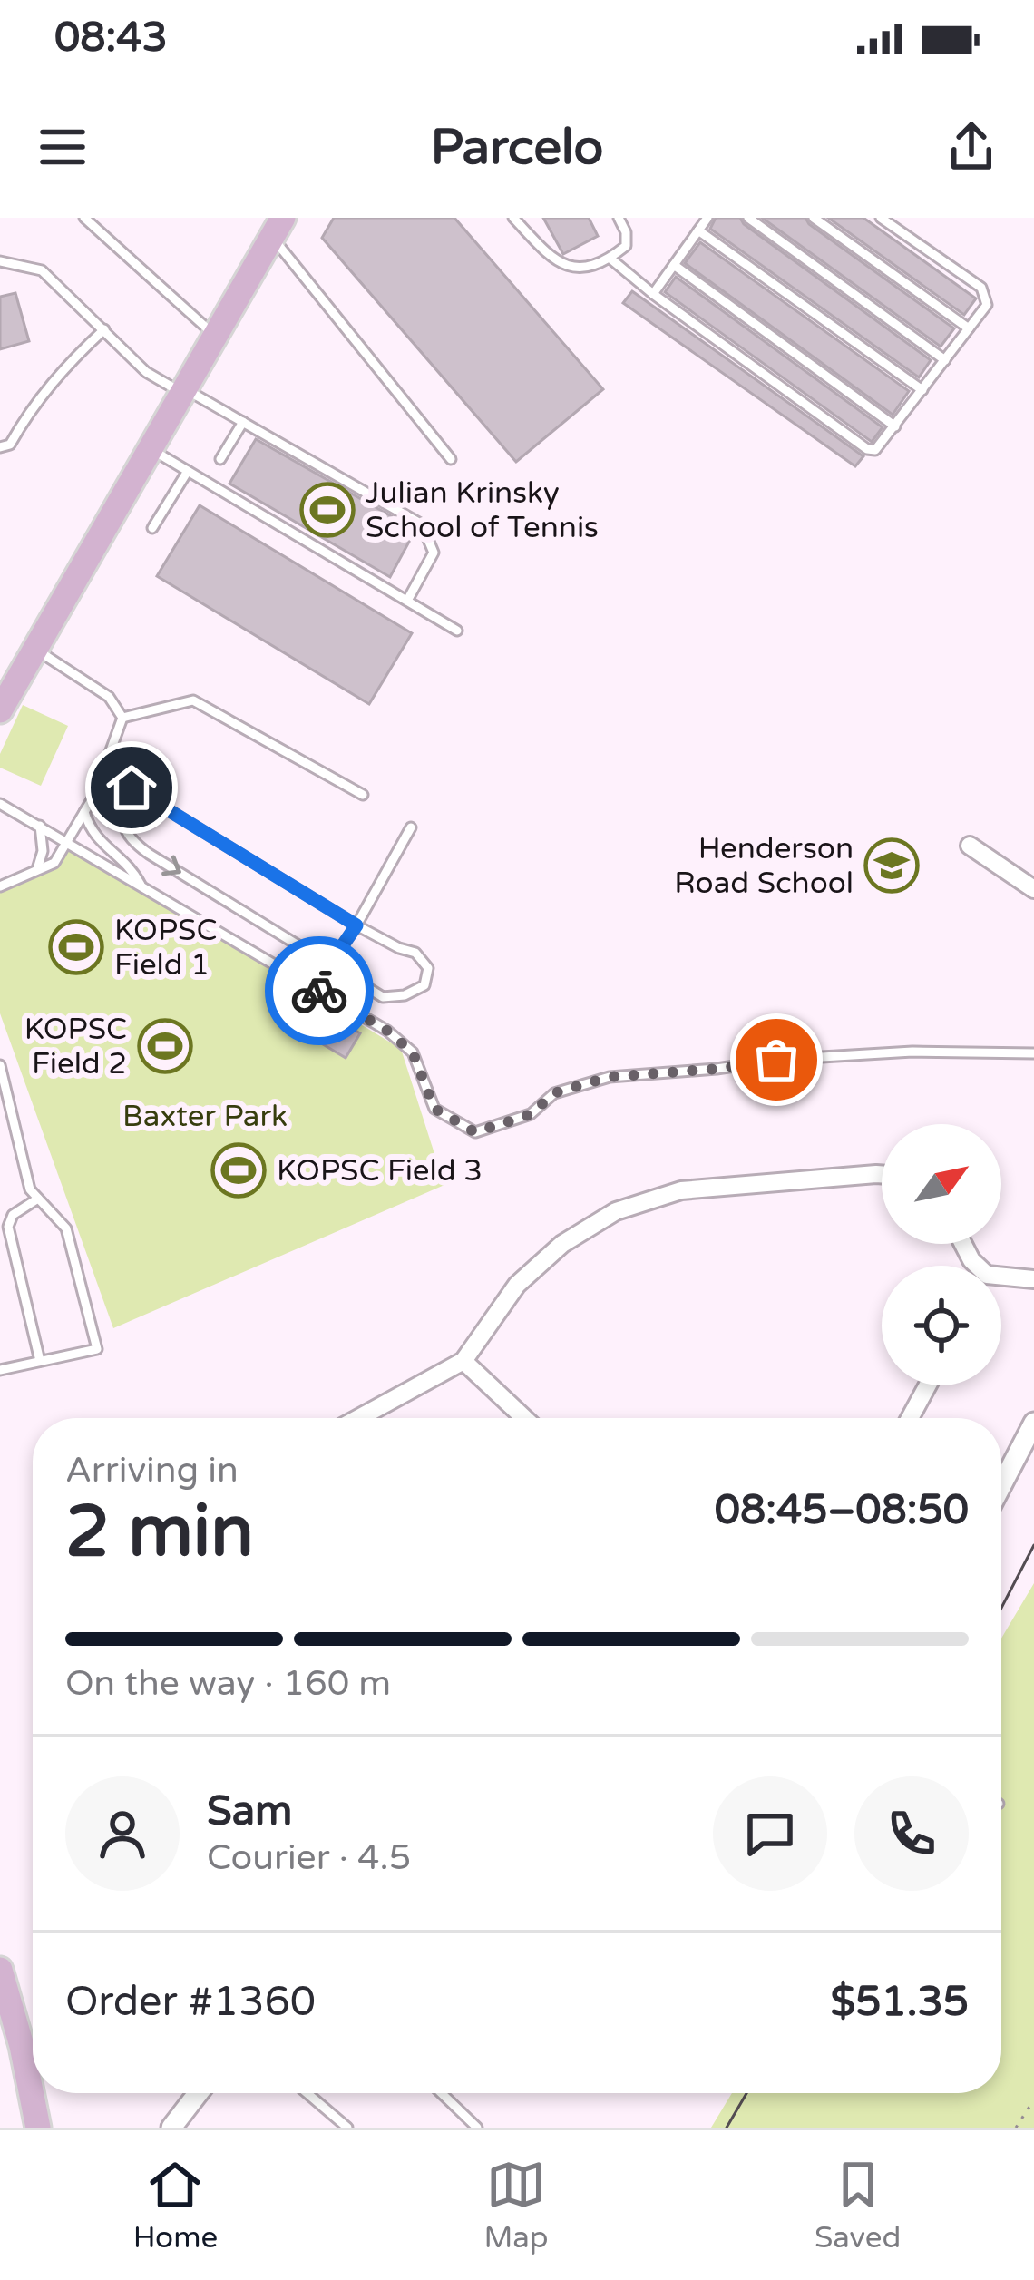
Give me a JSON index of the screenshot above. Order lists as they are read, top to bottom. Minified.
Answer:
{"parks":["Baxter Park"],"places":{"sports":["Julian Krinsky School of Tennis","KOPSC Field 1","KOPSC Field 2","KOPSC Field 3"],"school or university":["Henderson Road School"]},"north":"top right","page":{"status":"08:43","header":"Parcelo","heading":["2 min","Arriving in","08:45–08:50"],"panel":["Sam","Courier · 4.5","Order #1360","$51.35"],"bar":"On the way · 160 m","tabs":["Home","Map","Saved"]}}
